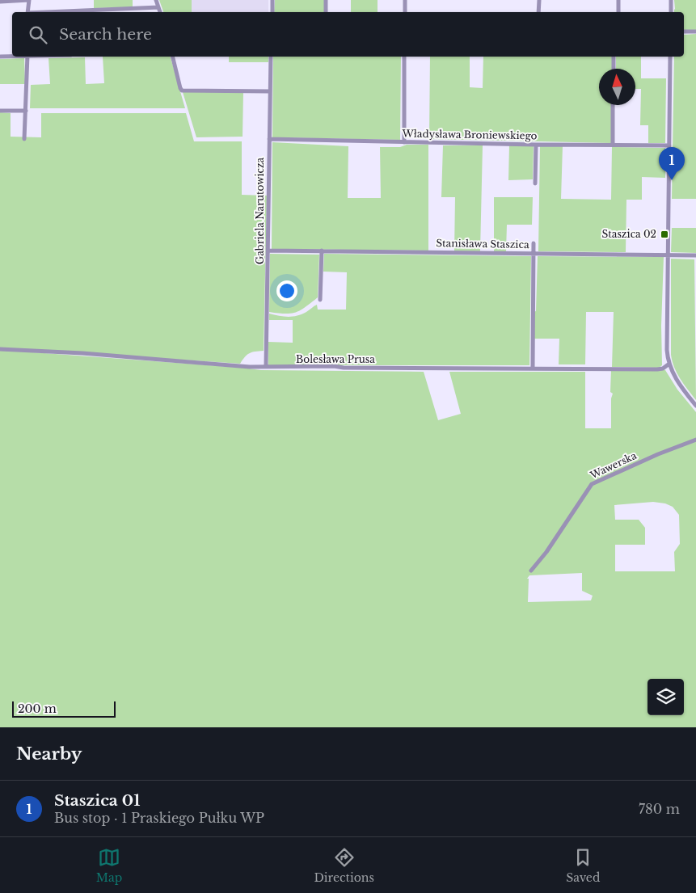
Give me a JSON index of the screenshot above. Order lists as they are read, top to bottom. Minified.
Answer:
{"streets":{"street":["Władysława Broniewskiego","Gabriela Narutowicza","Stanisława Staszica","Bolesława Prusa","Wawerska"]},"crossings":[["Władysława Broniewskiego","Gabriela Narutowicza"],["Gabriela Narutowicza","Stanisława Staszica"],["Gabriela Narutowicza","Bolesława Prusa"]],"places":{"transit":["Staszica 02"]},"scale_bar":"200 m","north":"top","page":{"search":"Search here","pins":"1","scale":"200 m","heading":"Nearby","list":[{"mark":"1","name":"Staszica 01","note":"Bus stop · 1 Praskiego Pułku WP","value":"780 m"}],"nav":["Map","Directions","Saved"]}}
